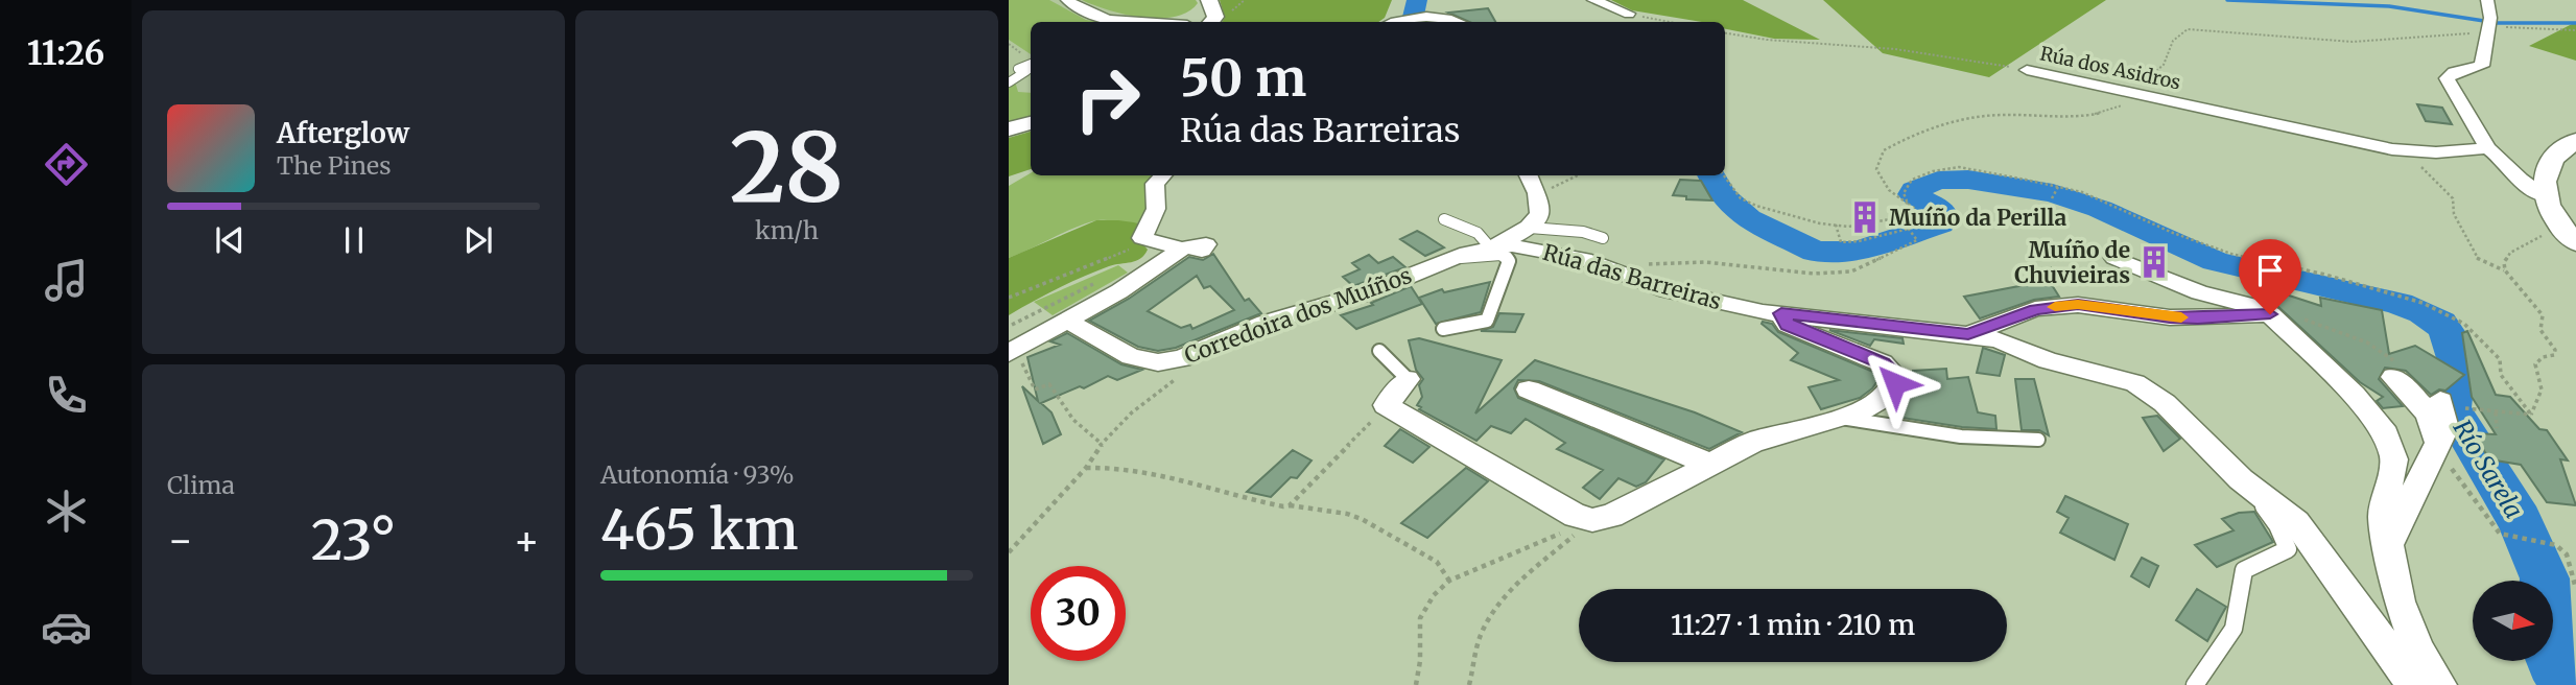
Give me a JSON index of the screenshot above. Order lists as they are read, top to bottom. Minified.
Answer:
{"streets":{"street":["Rúa dos Asidros","Rúa das Barreiras","Corredoira dos Muíños"]},"crossings":[["Rúa das Barreiras","Corredoira dos Muíños"]],"water":["Río Sarela"],"places":{"building":["Muíño da Perilla","Muíño de Chuvieiras"]},"north":"right","page":{"tabs":"11:26","tile":[["28","km/h"],"Clima",["Autonomía · 93%","465 km"]],"turn":["50 m","Rúa das Barreiras"],"song":["Afterglow","The Pines"],"heat":["−","23°","+"],"limit":"30","trip":"11:27 · 1 min · 210 m"}}
